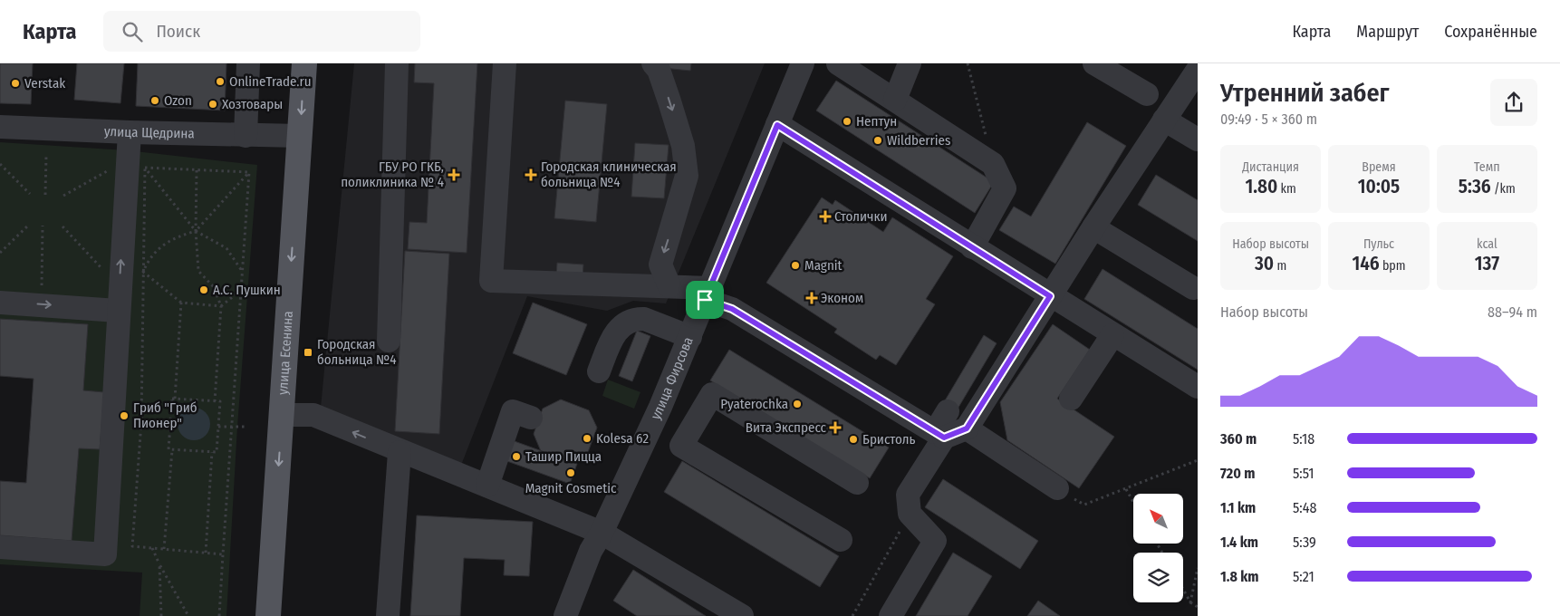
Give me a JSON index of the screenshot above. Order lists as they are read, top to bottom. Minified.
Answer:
{"streets":{"main road":["улица Есенина"],"street":["улица Щедрина","улица Фирсова"]},"crossings":[["улица Щедрина","улица Есенина"]],"one_way":["улица Есенина"],"places":{"other":["OnlineTrade.ru","Verstak","Ozon","Хозтовары","Нептун","Wildberries","Magnit","А.С. Пушкин","Pyaterochka","Гриб \"Гриб Пионер\"","Kolesa 62","Бристоль","Ташир Пицца","Magnit Cosmetic"],"health":["ГБУ РО ГКБ, поликлиника № 4","Городская клиническая больница №4","Столички","Эконом","Вита Экспресс"],"transit":["Городская больница №4"]},"north":"top left","page":{"header":"Карта","search":"Поиск","nav":["Карта","Маршрут","Сохранённые"],"heading":["Утренний забег","09:49 · 5 × 360 m"],"stats":[["Дистанция","1.80 km"],["Время","10:05"],["Темп","5:36 /km"],["Набор высоты","30 m"],["Пульс","146 bpm"],["kcal","137"]],"chart":["Набор высоты","88–94 m"],"list":[{"name":"360 m","note":"5:18"},{"name":"720 m","note":"5:51"},{"name":"1.1 km","note":"5:48"},{"name":"1.4 km","note":"5:39"},{"name":"1.8 km","note":"5:21"}]}}
